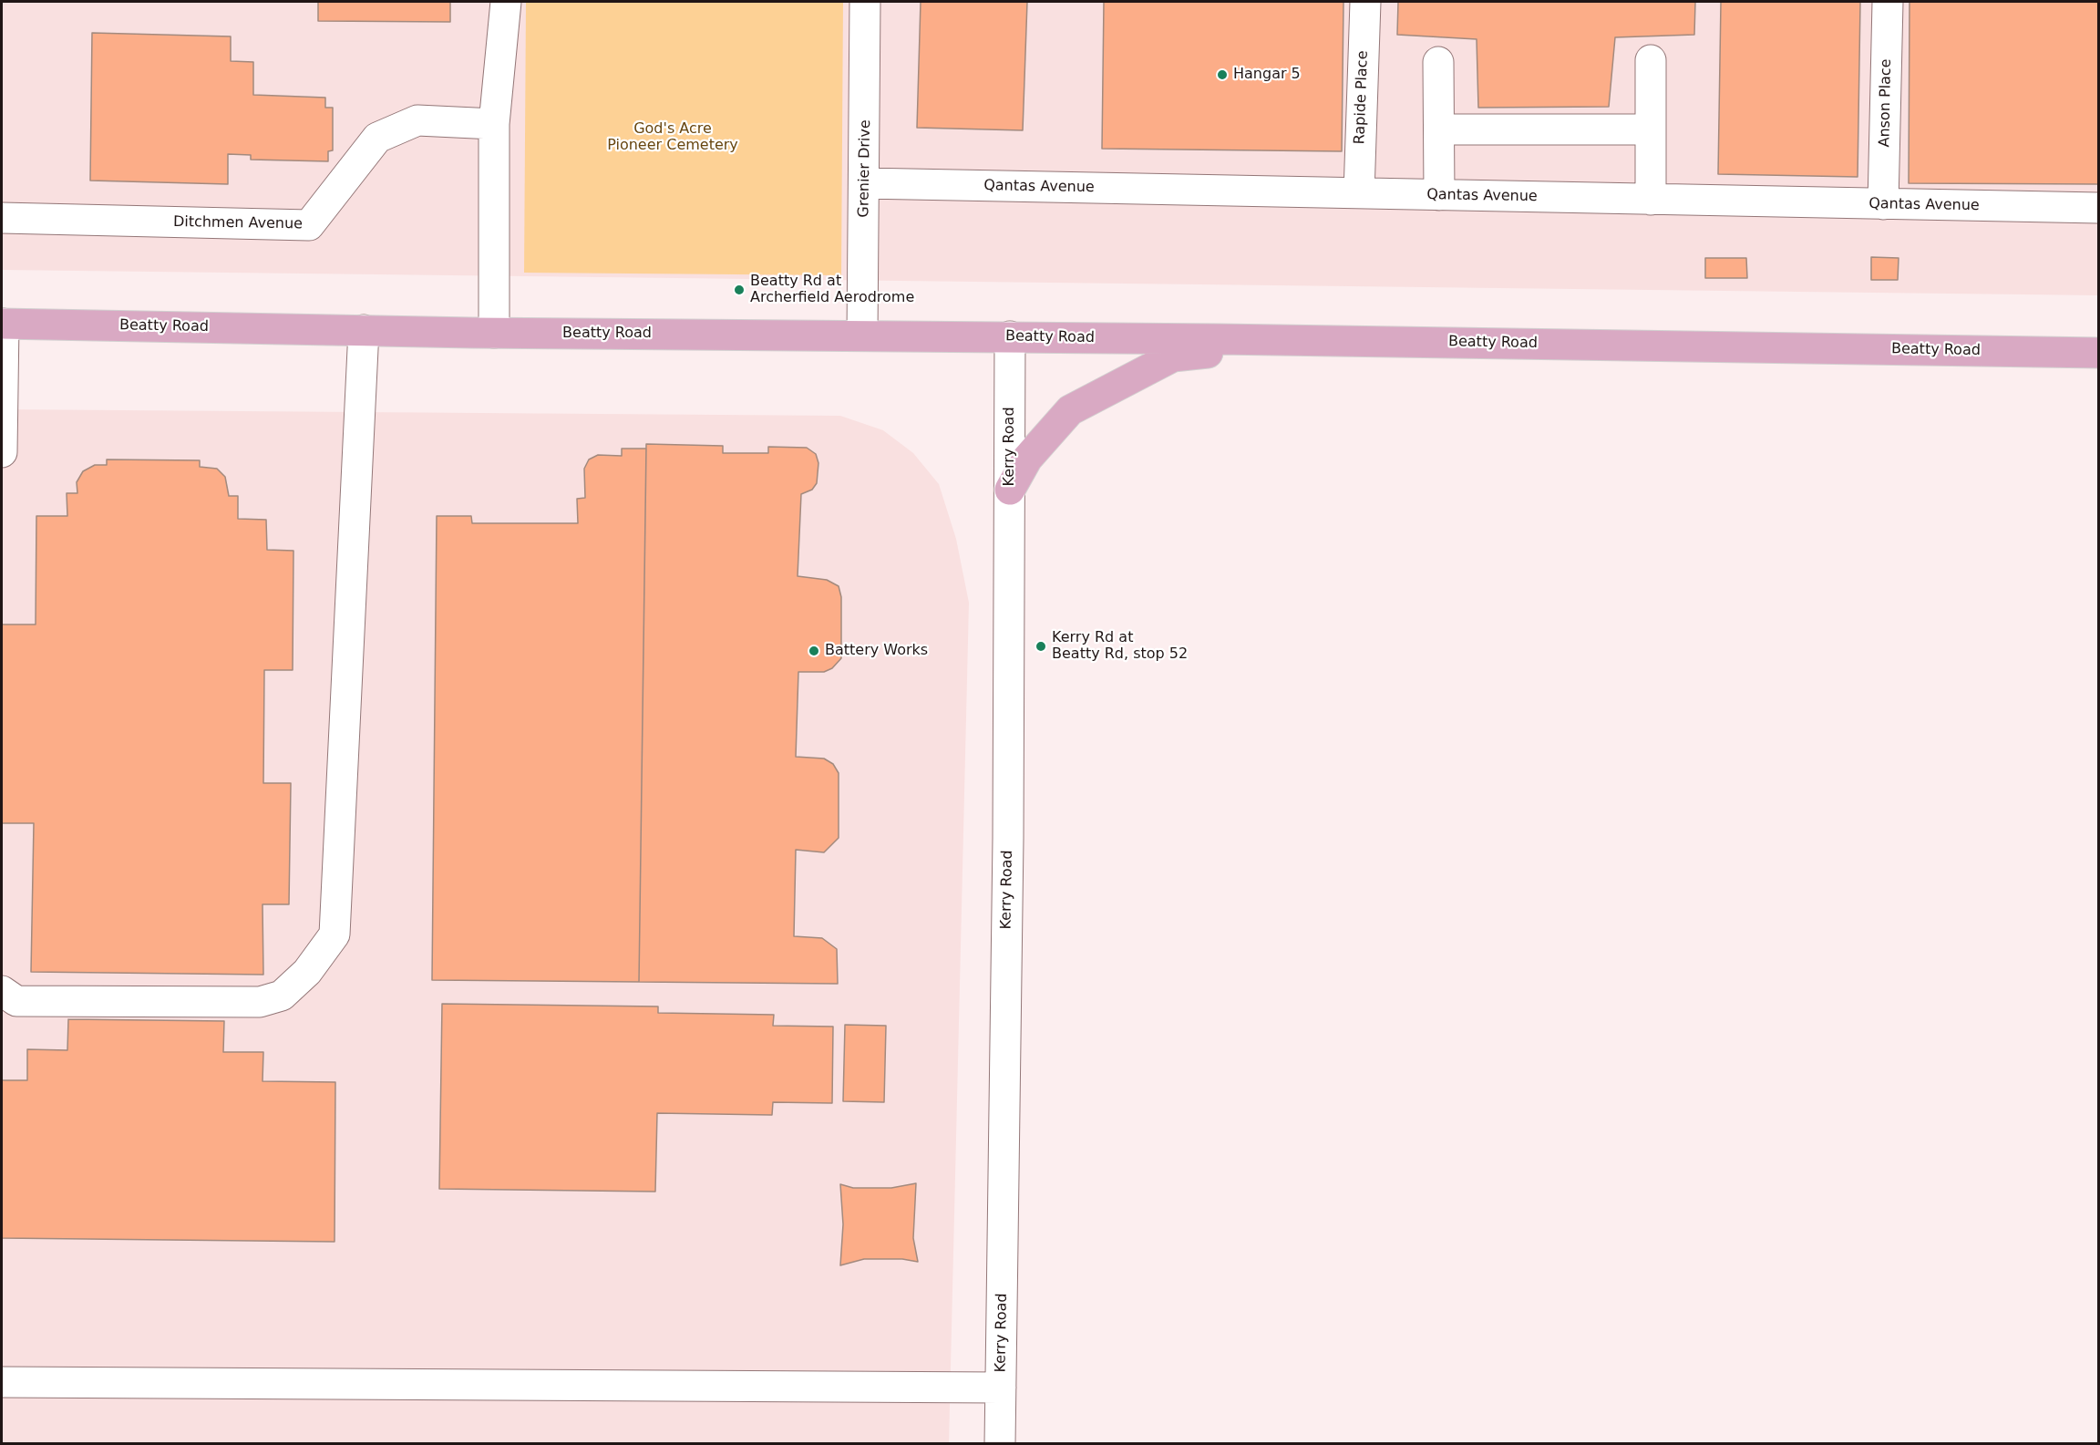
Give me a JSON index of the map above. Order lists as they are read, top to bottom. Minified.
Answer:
{"streets":{"main road":["Beatty Road"],"street":["Rapide Place","Anson Place","Grenier Drive","Qantas Avenue","Ditchmen Avenue","Kerry Road"]},"crossings":[["Rapide Place","Qantas Avenue"],["Anson Place","Qantas Avenue"],["Grenier Drive","Qantas Avenue"],["Grenier Drive","Beatty Road"],["Beatty Road","Kerry Road"]],"parks":["God's Acre Pioneer Cemetery"],"places":["Hangar 5","Beatty Rd at Archerfield Aerodrome","Kerry Rd at Beatty Rd, stop 52","Battery Works"]}
